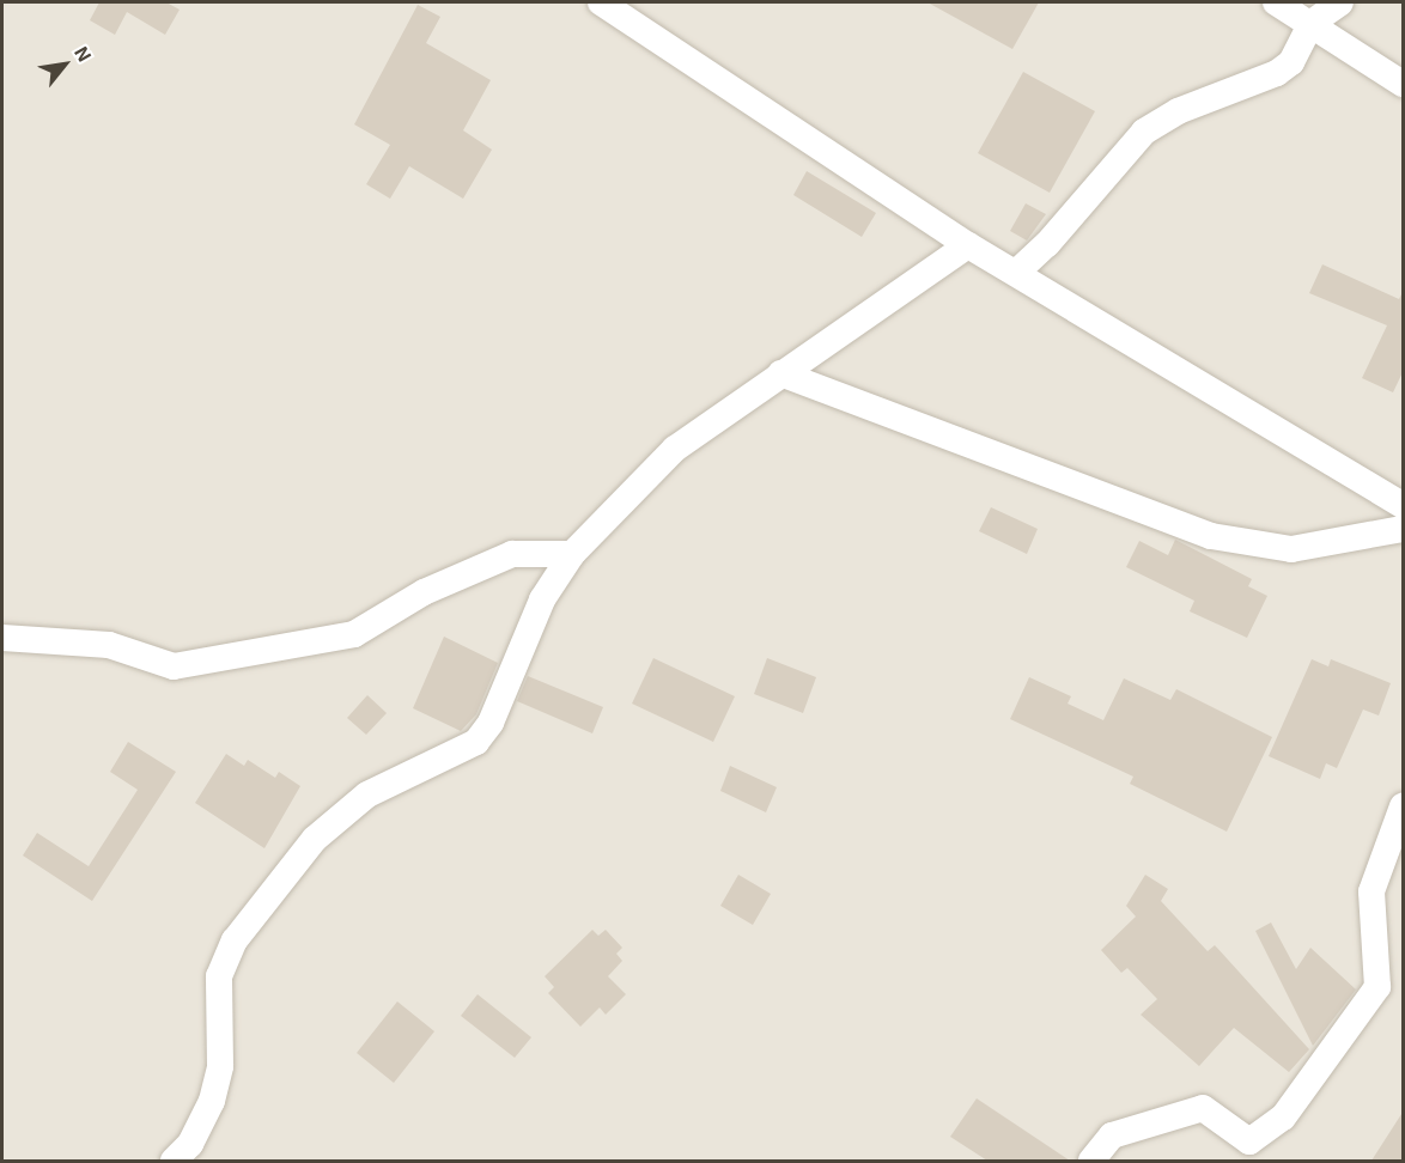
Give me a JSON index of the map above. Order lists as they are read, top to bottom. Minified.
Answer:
{"north":"top right"}
